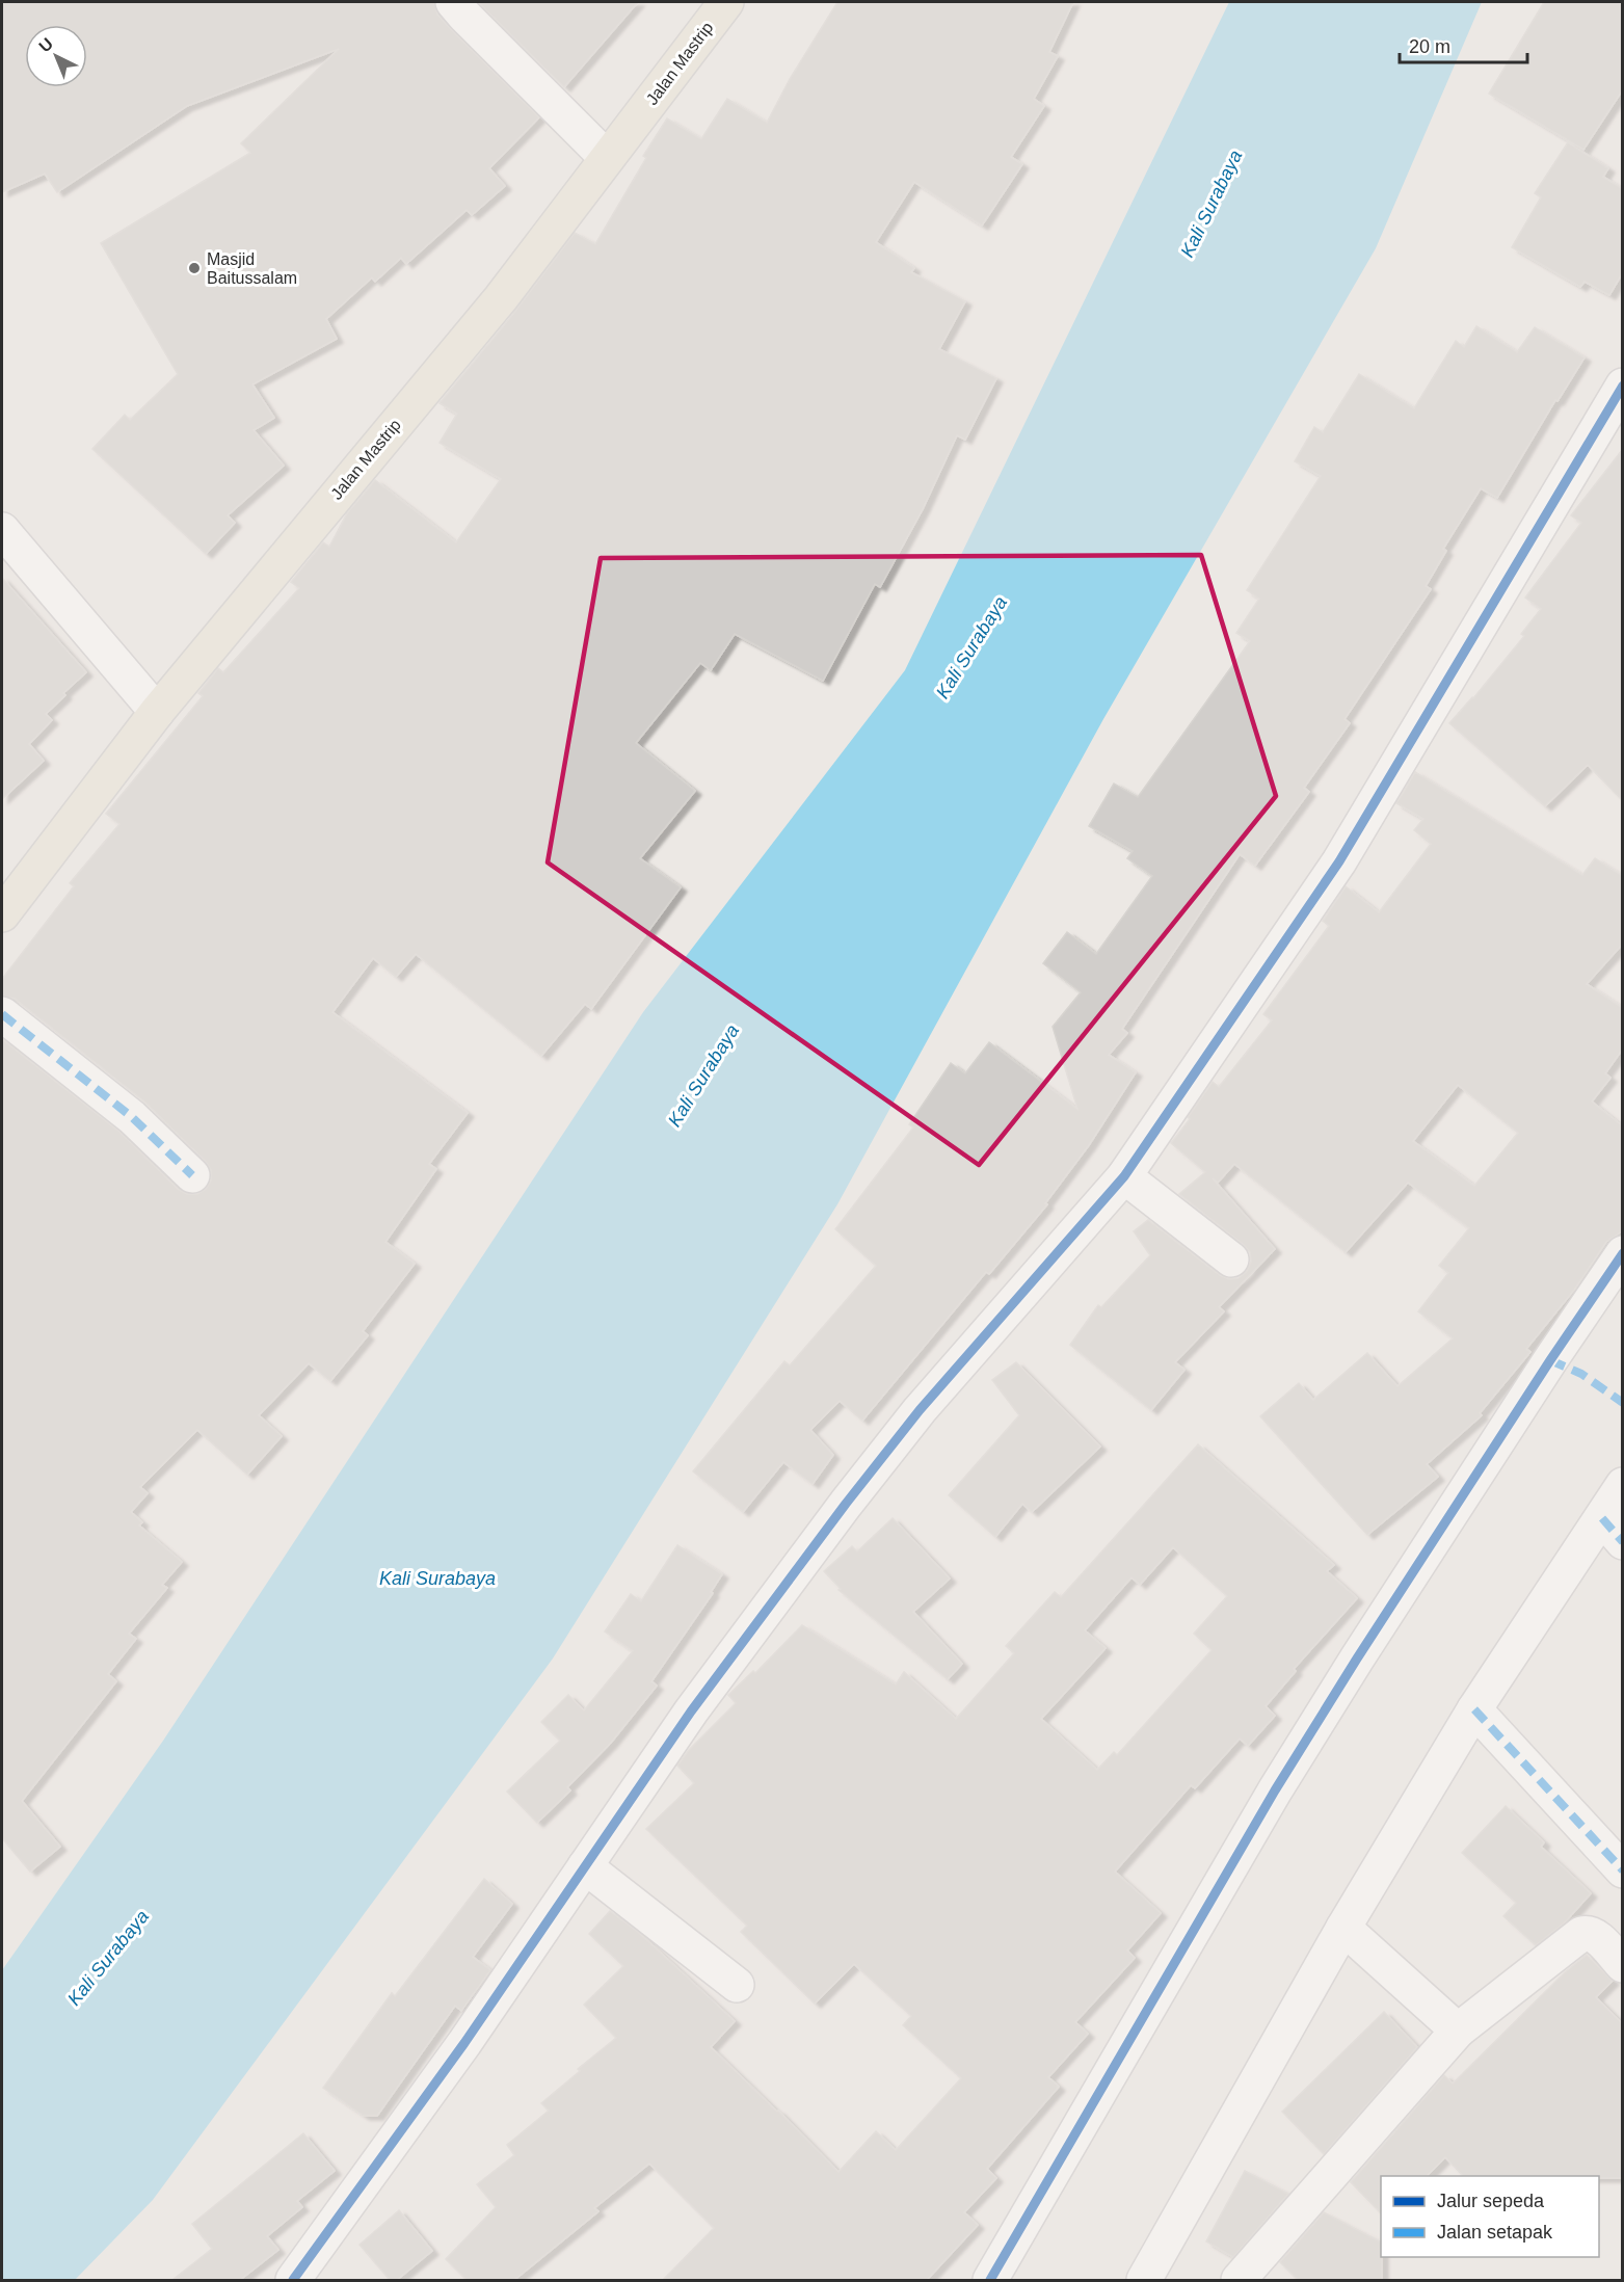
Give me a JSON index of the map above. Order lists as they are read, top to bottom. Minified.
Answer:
{"streets":{"main road":["Jalan Mastrip"]},"water":["Kali Surabaya"],"places":["Masjid Baitussalam"],"legend":["Jalur sepeda","Jalan setapak"],"scale_bar":"20 m","north":"top left"}
